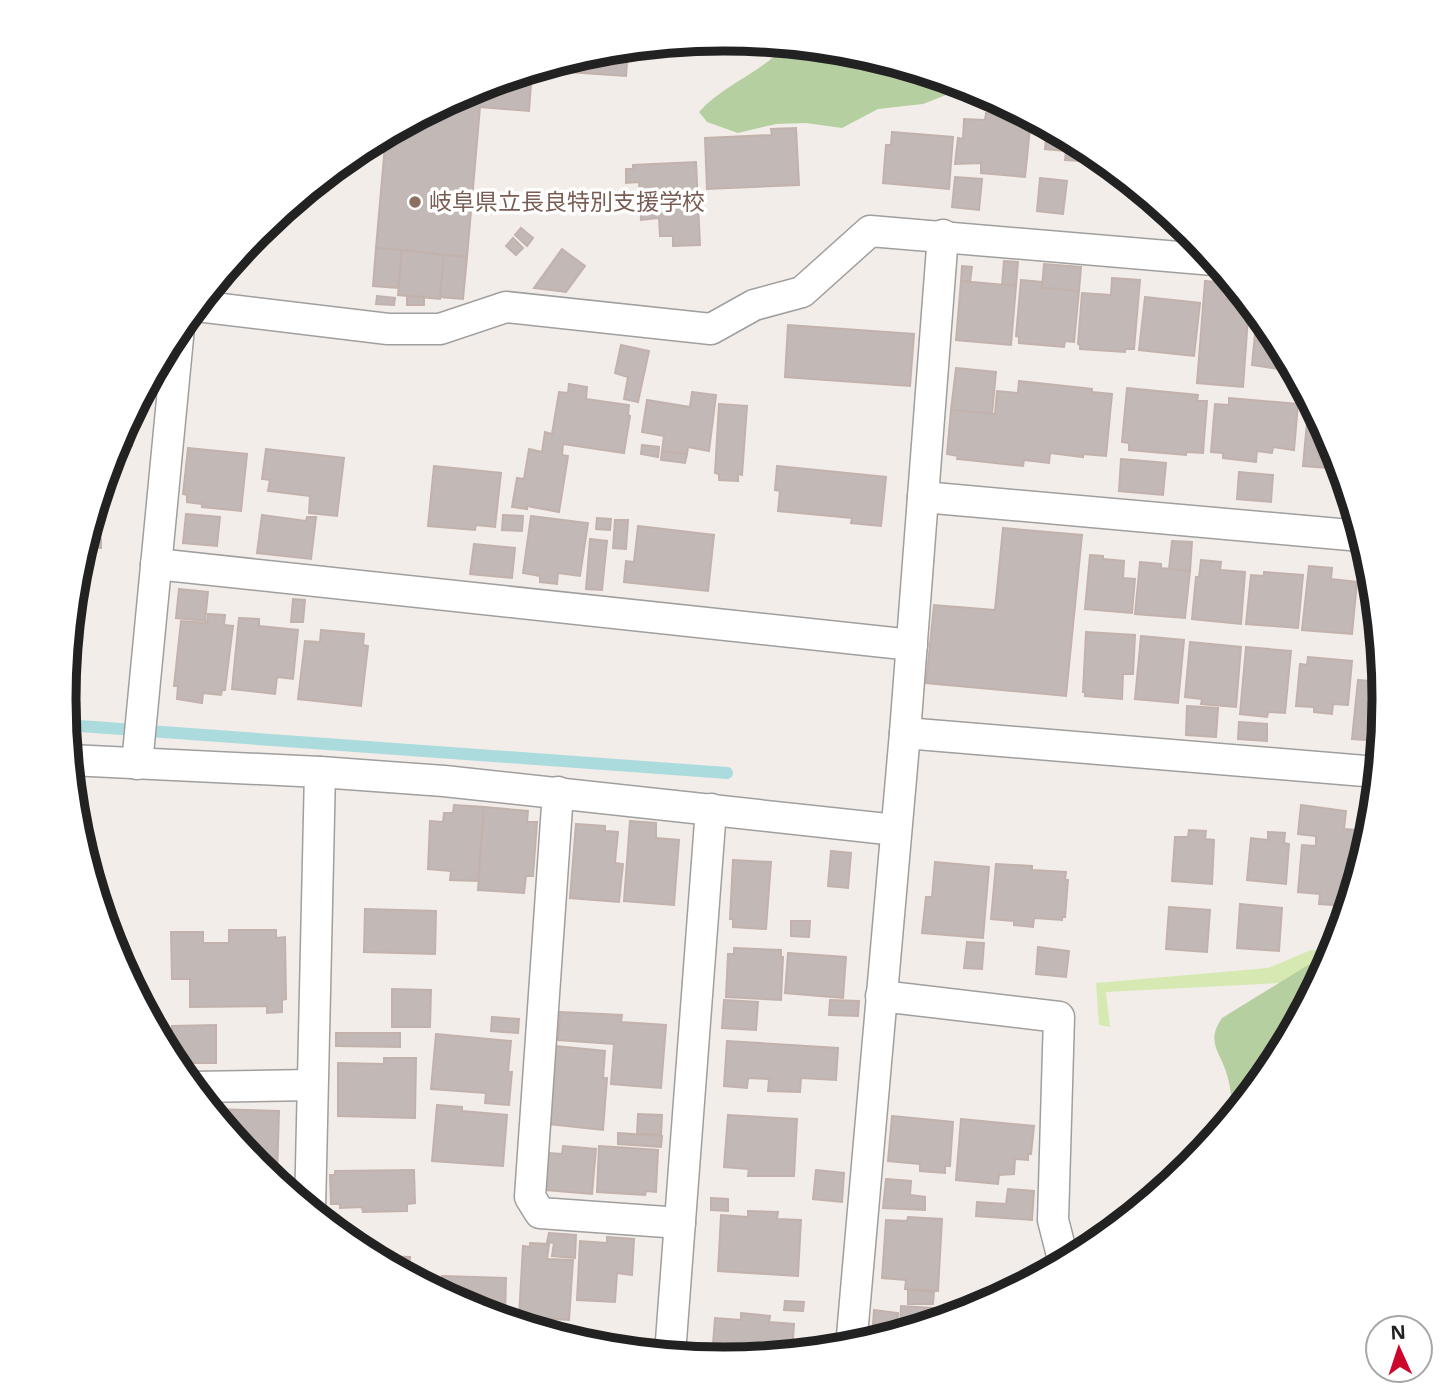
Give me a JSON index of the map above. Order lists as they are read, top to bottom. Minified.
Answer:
{"places":["岐阜県立長良特別支援学校"],"north":"top"}
